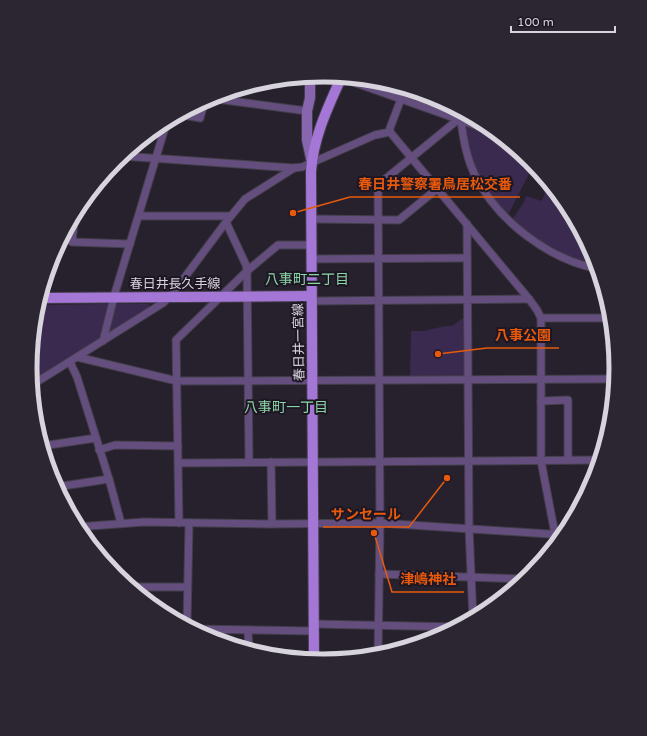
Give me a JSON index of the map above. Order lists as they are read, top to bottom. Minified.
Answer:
{"streets":{"main road":["春日井長久手線","春日井一宮線"]},"crossings":[["春日井長久手線","春日井一宮線"]],"districts":["八事町二丁目","八事町一丁目"],"places":["春日井警察署鳥居松交番","八事公園","サンセール","津嶋神社"],"scale_bar":"100 m"}
